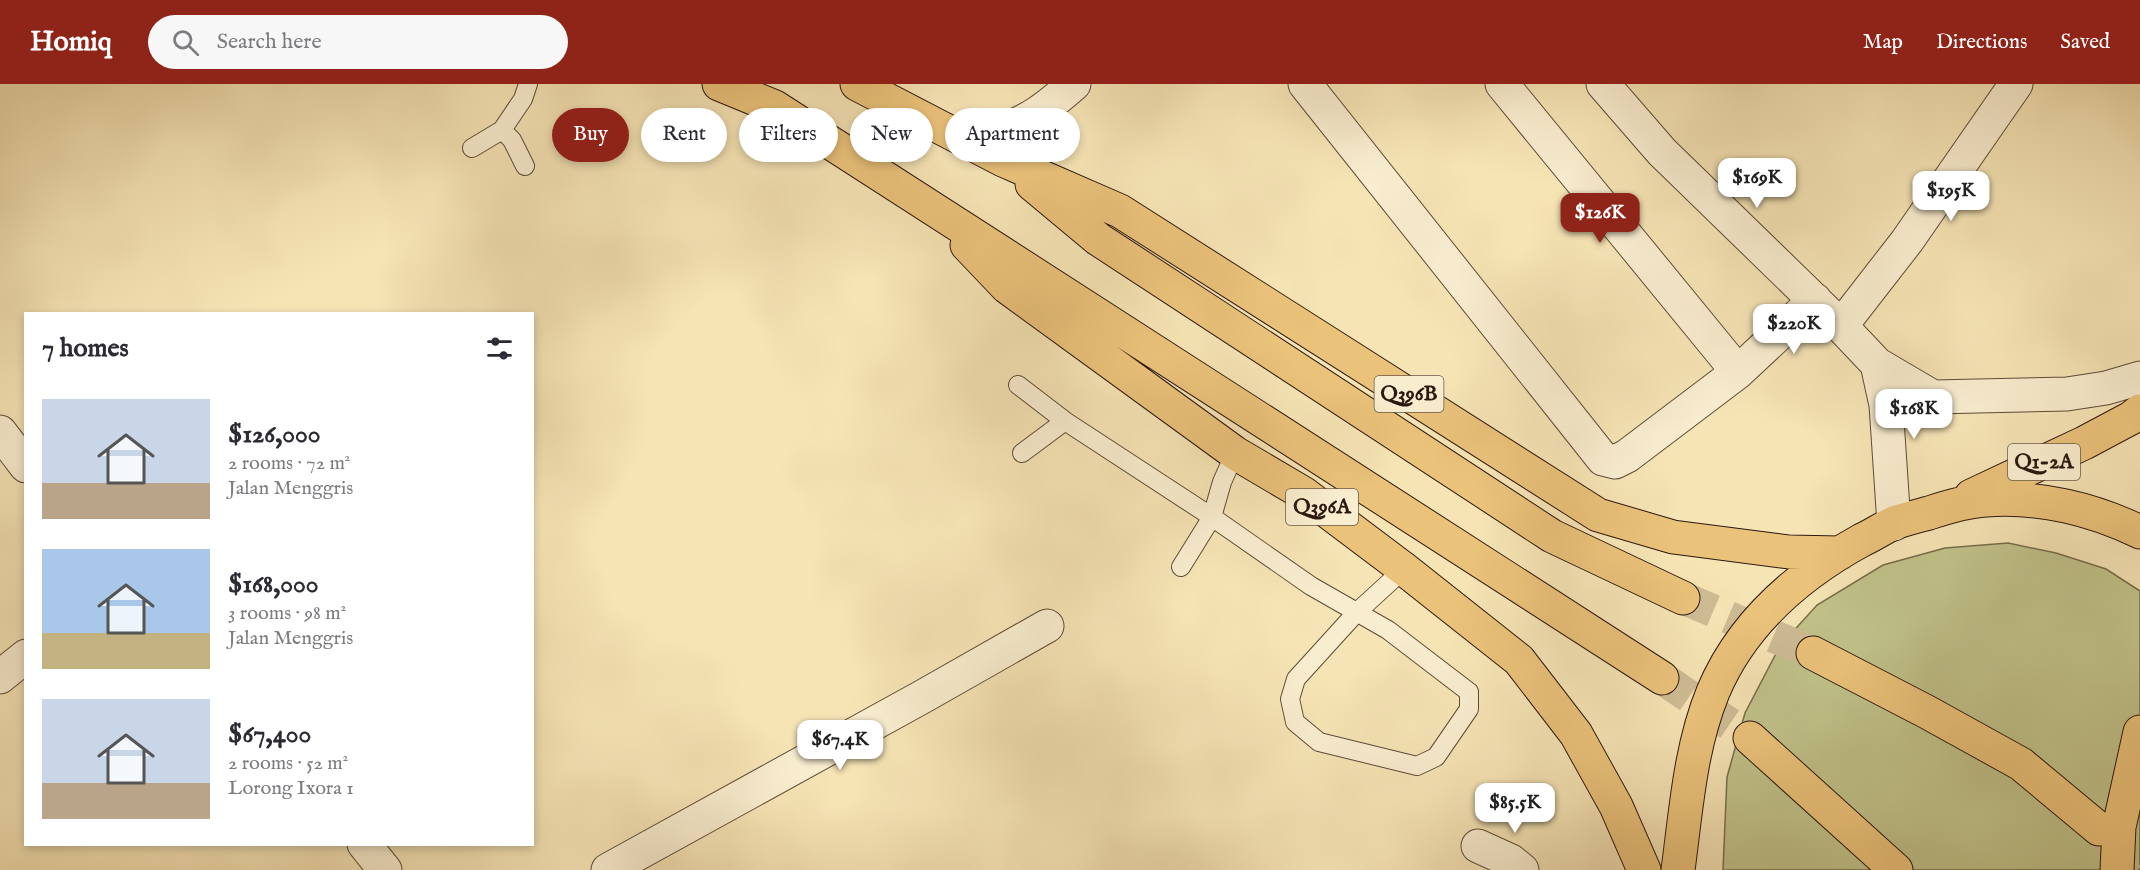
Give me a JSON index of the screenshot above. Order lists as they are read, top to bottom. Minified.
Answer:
{"streets":{"main road":["Q396B","Q1-2A","Q396A"]},"page":{"header":"Homiq","search":"Search here","nav":["Map","Directions","Saved"],"chip":["Buy","Rent","Filters","New","Apartment"],"price":["$169K","$195K","$126K","$220K","$168K","$67.4K","$85.5K"],"heading":"7 homes","list":[{"name":"$126,000","note":"2 rooms · 72 m² · Jalan Menggris"},{"name":"$168,000","note":"3 rooms · 98 m² · Jalan Menggris"},{"name":"$67,400","note":"2 rooms · 52 m² · Lorong Ixora 1"}]}}
